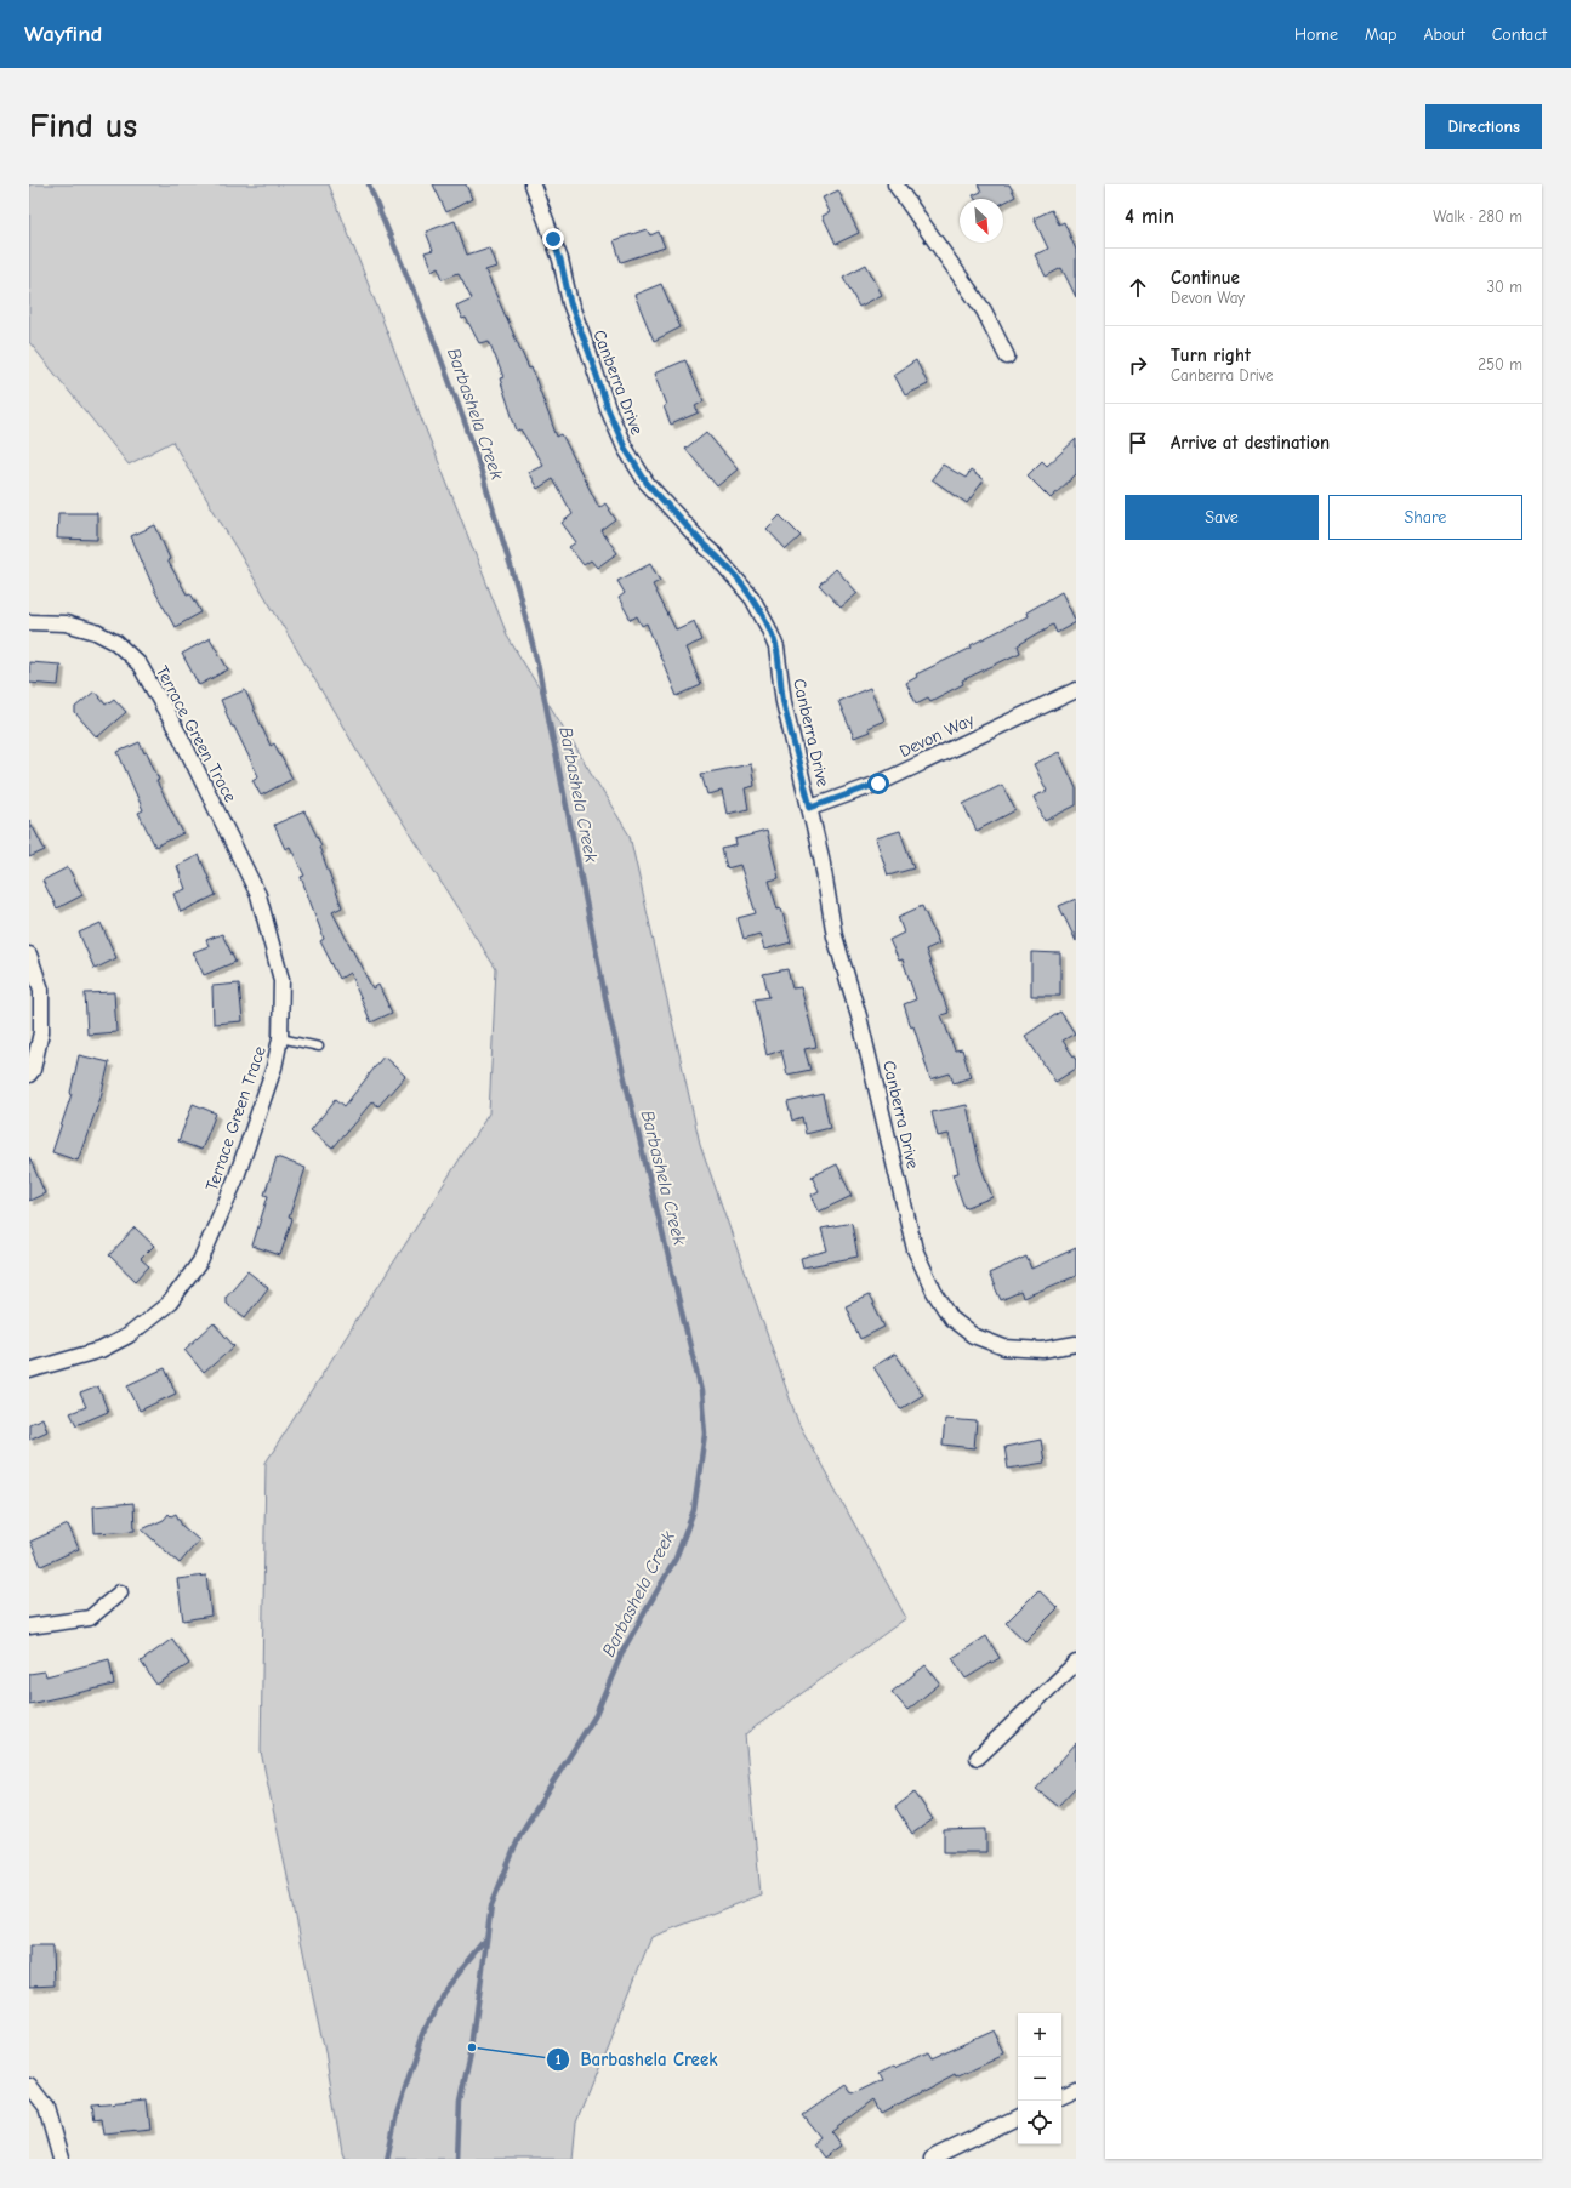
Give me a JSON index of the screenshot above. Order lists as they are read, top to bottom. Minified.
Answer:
{"streets":{"street":["Canberra Drive","Terrace Green Trace","Devon Way"]},"crossings":[["Canberra Drive","Devon Way"]],"water":["Barbashela Creek"],"places":["Barbashela Creek"],"north":"bottom right","page":{"header":"Wayfind","nav":["Home","Map","About","Contact"],"buttons":["Directions",["Save","Share"]],"title":"Find us","heading":["4 min","Walk · 280 m"],"list":[["Continue","Devon Way","30 m"],["Turn right","Canberra Drive","250 m"],"Arrive at destination"],"map_buttons":["+","−"]}}
